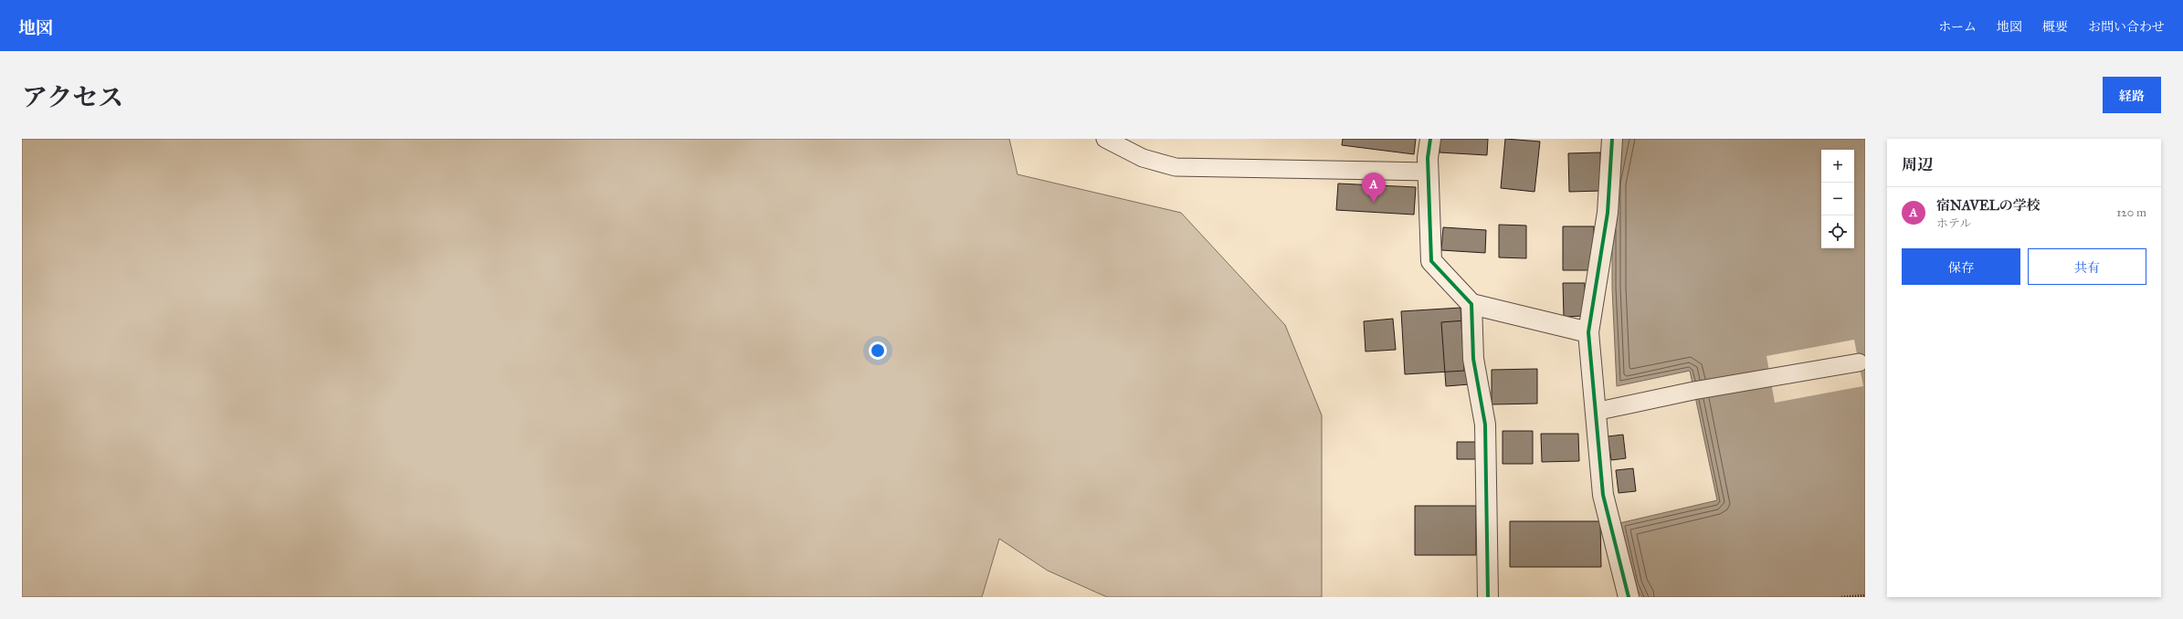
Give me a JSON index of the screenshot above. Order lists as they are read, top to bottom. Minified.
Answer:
{"page":{"header":"地図","nav":["ホーム","地図","概要","お問い合わせ"],"title":"アクセス","buttons":["経路",["保存","共有"]],"heading":"周辺","map_buttons":["+","−"],"pins":"A","list":[{"mark":"A","name":"宿NAVELの学校","note":"ホテル","value":"120 m"}]}}
